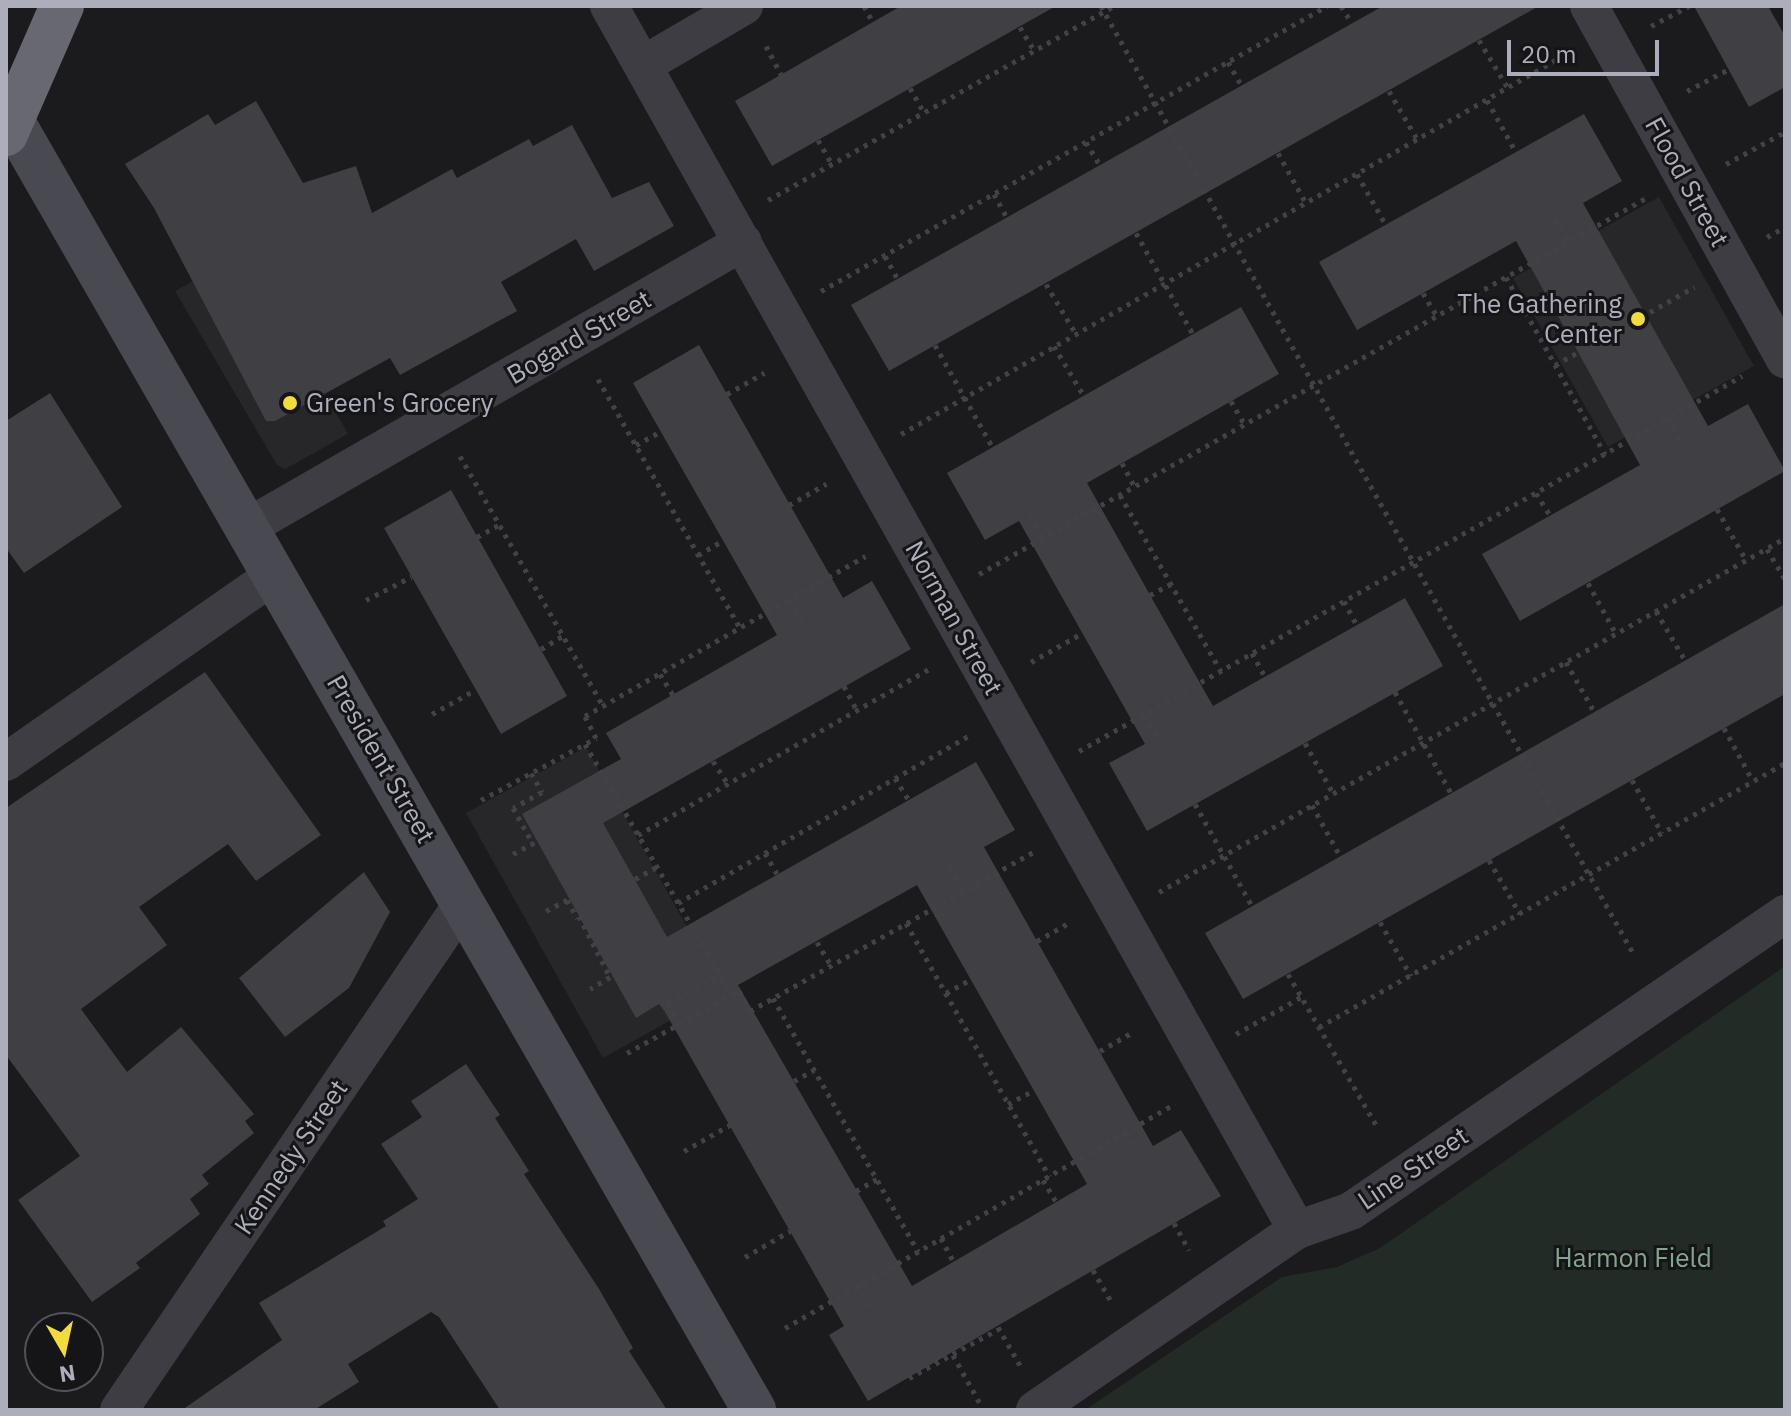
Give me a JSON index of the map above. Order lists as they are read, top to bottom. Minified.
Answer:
{"streets":{"street":["Flood Street","Bogard Street","Norman Street","President Street","Kennedy Street","Line Street"]},"crossings":[["Bogard Street","Norman Street"],["Bogard Street","President Street"],["Norman Street","Line Street"],["President Street","Kennedy Street"]],"parks":["Harmon Field"],"places":["The Gathering Center","Green's Grocery"],"scale_bar":"20 m","north":"bottom"}
